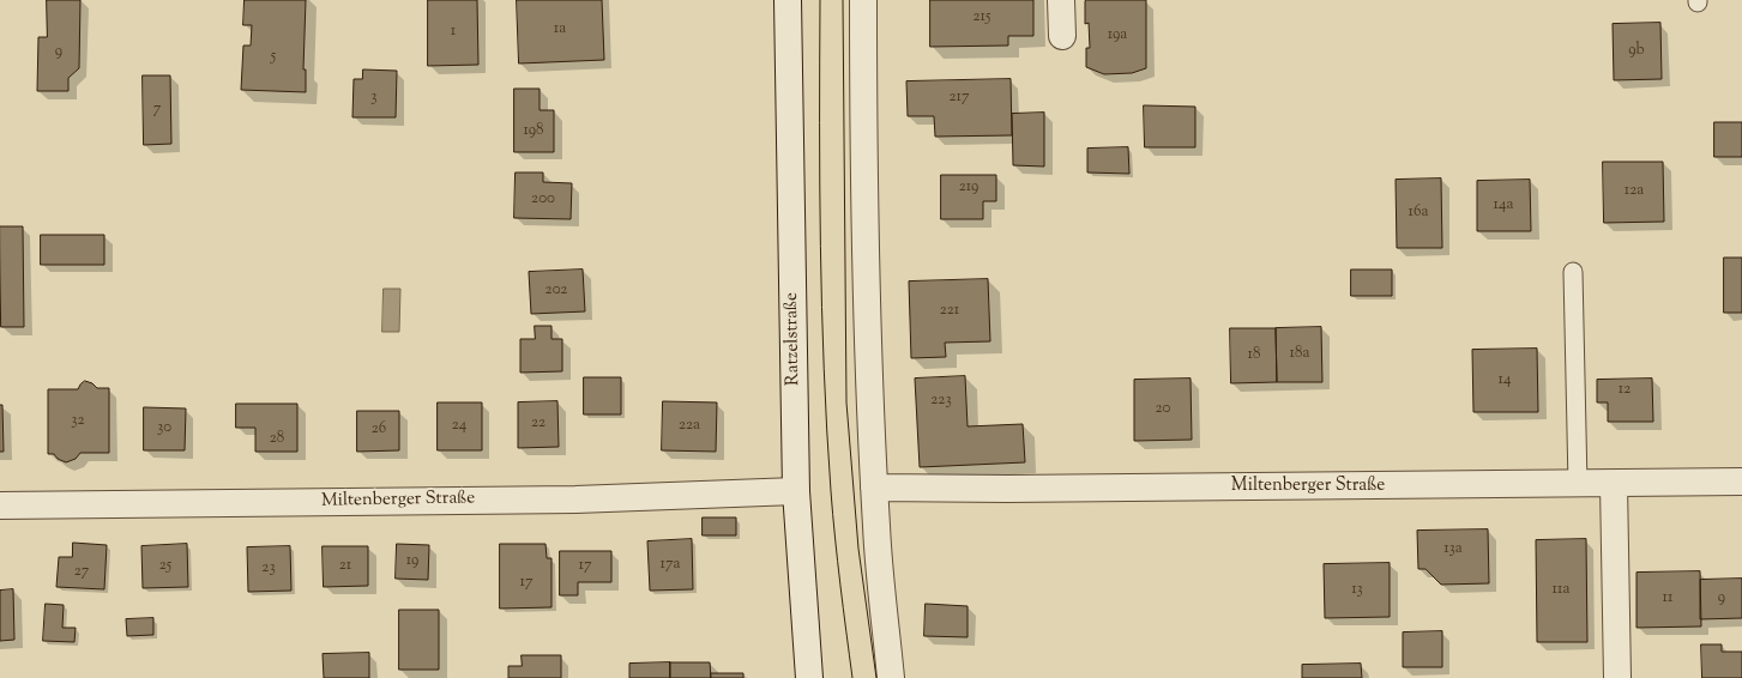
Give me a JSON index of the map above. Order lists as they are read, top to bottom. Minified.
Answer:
{"streets":{"street":["Ratzelstraße","Miltenberger Straße"]},"crossings":[["Ratzelstraße","Miltenberger Straße"]],"house_numbers":["215","1a","1","19a","9b","9","5","3","217","7","198","219","12a","200","14a","16a","202","221","18a","18","14","12","223","20","32","22","24","22a","30","26","28","13a","19","17a","25","21","17","23","27","17","13","11a","11","9"]}
